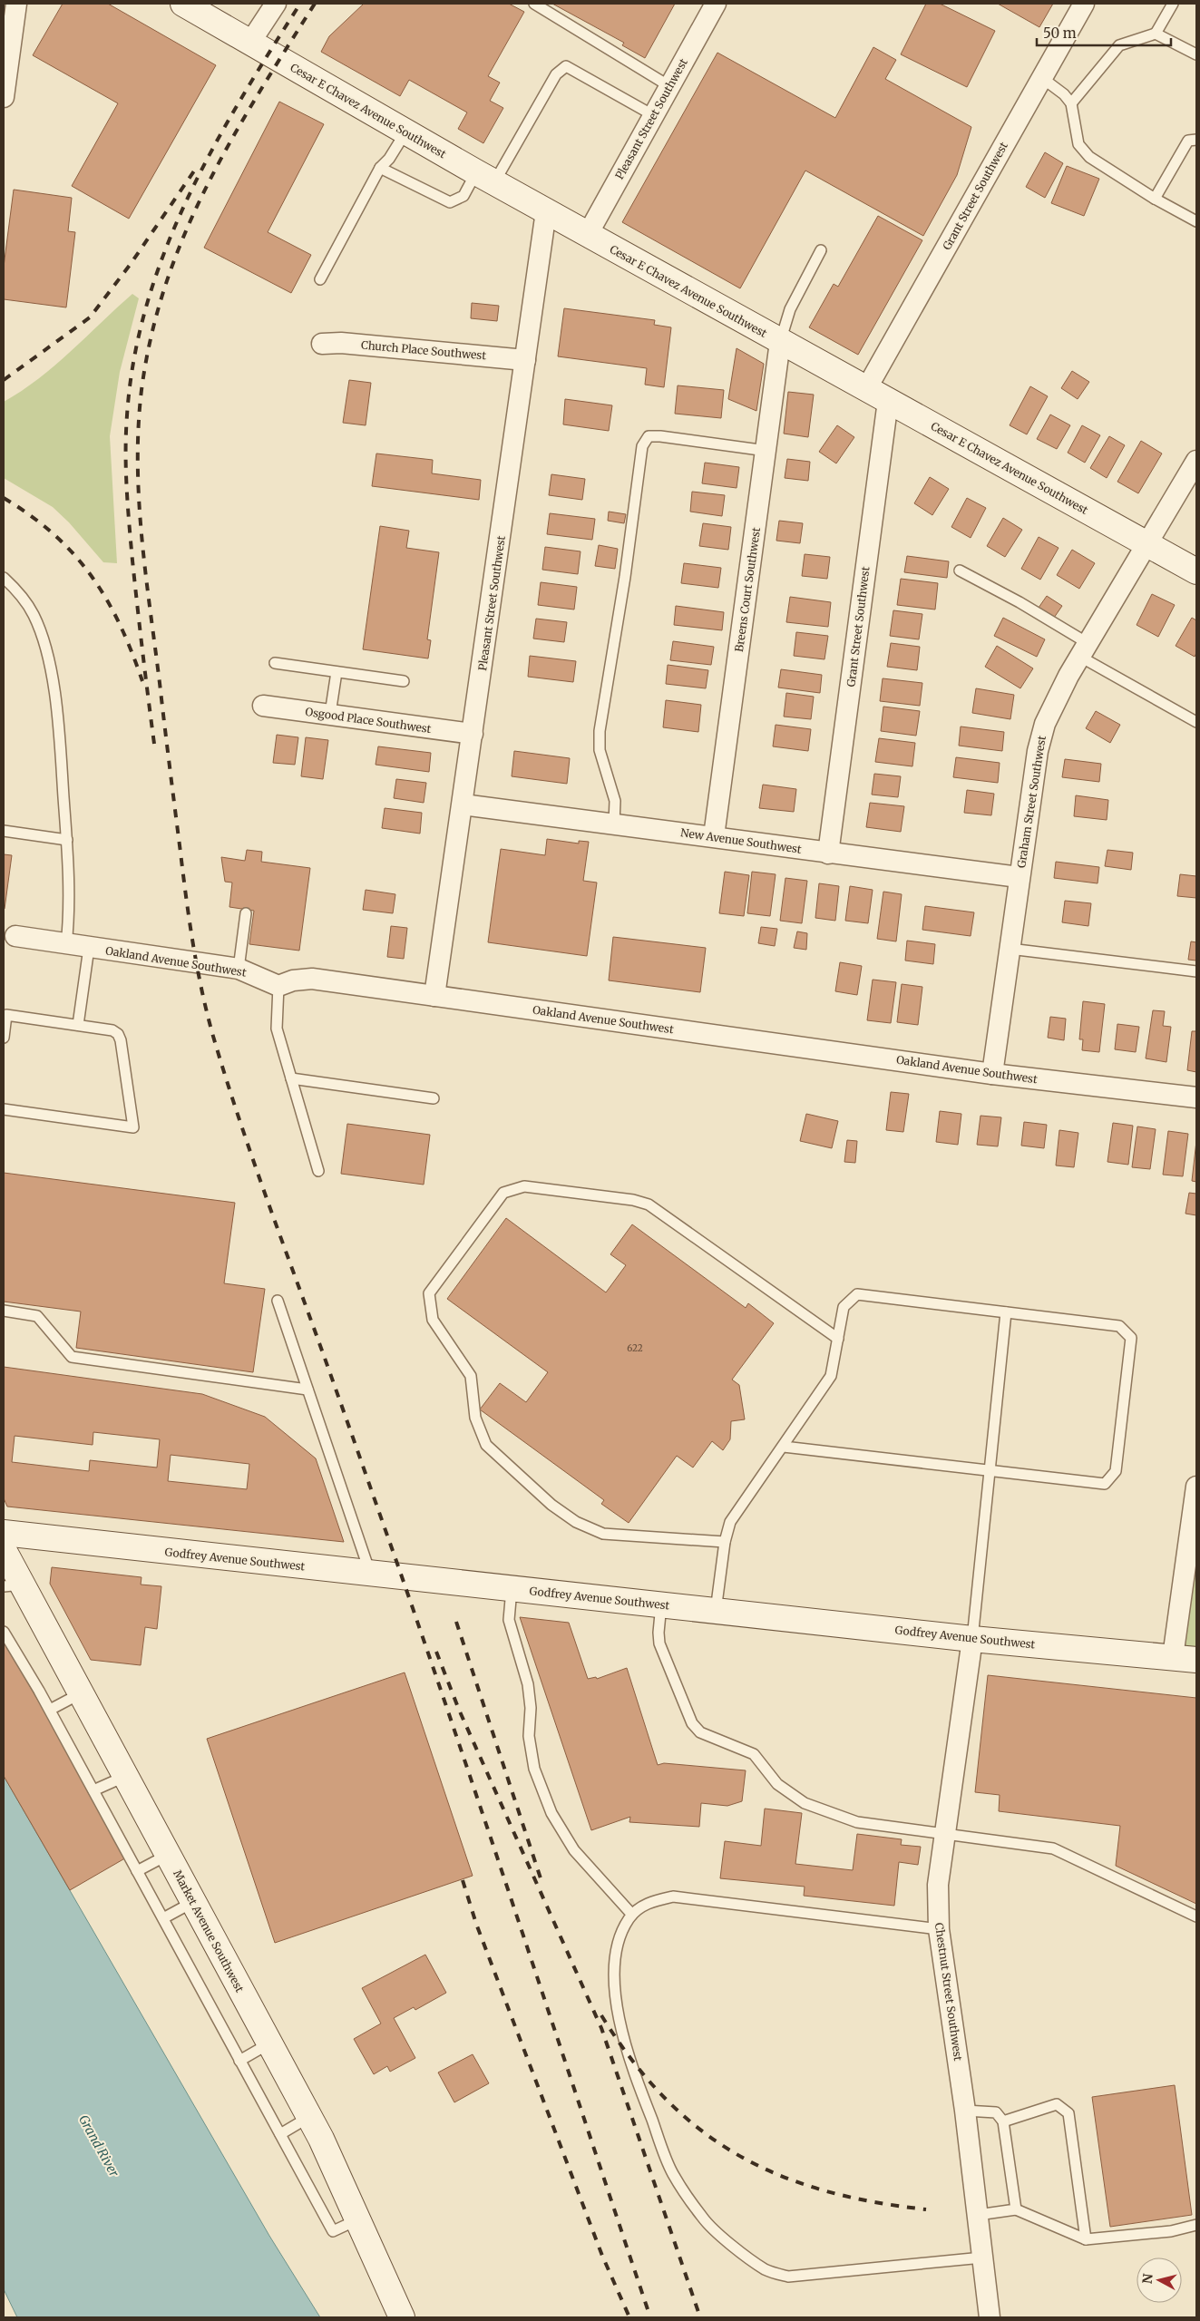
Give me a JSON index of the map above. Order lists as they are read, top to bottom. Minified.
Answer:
{"streets":{"main road":["Cesar E Chavez Avenue Southwest","Godfrey Avenue Southwest","Market Avenue Southwest"],"street":["Pleasant Street Southwest","Grant Street Southwest","Church Place Southwest","Breens Court Southwest","Osgood Place Southwest","Graham Street Southwest","New Avenue Southwest","Oakland Avenue Southwest","Chestnut Street Southwest"]},"crossings":[["Cesar E Chavez Avenue Southwest","Pleasant Street Southwest"],["Cesar E Chavez Avenue Southwest","Grant Street Southwest"],["Cesar E Chavez Avenue Southwest","Breens Court Southwest"],["Cesar E Chavez Avenue Southwest","Graham Street Southwest"],["Pleasant Street Southwest","Church Place Southwest"],["Pleasant Street Southwest","Osgood Place Southwest"],["Pleasant Street Southwest","New Avenue Southwest"],["Pleasant Street Southwest","Oakland Avenue Southwest"],["Grant Street Southwest","New Avenue Southwest"],["Breens Court Southwest","New Avenue Southwest"],["Graham Street Southwest","New Avenue Southwest"],["Graham Street Southwest","Oakland Avenue Southwest"],["Godfrey Avenue Southwest","Chestnut Street Southwest"]],"water":["Grand River"],"house_numbers":["622"],"scale_bar":"50 m","north":"left"}
